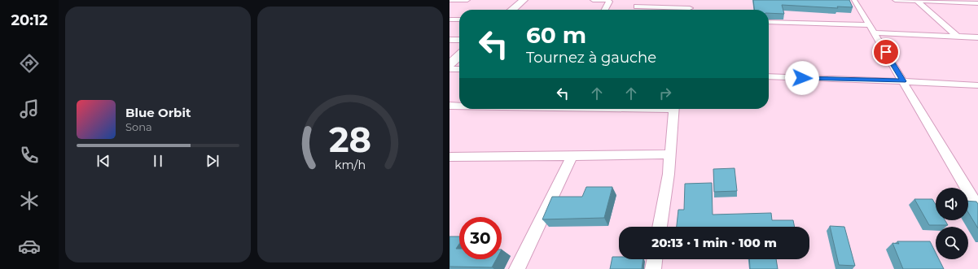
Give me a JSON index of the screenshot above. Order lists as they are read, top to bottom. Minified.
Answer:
{"page":{"tabs":"20:12","turn":["60 m","Tournez à gauche"],"song":["Blue Orbit","Sona"],"limit":"30","trip":"20:13 · 1 min · 100 m","gauge":["28","km/h"]}}
